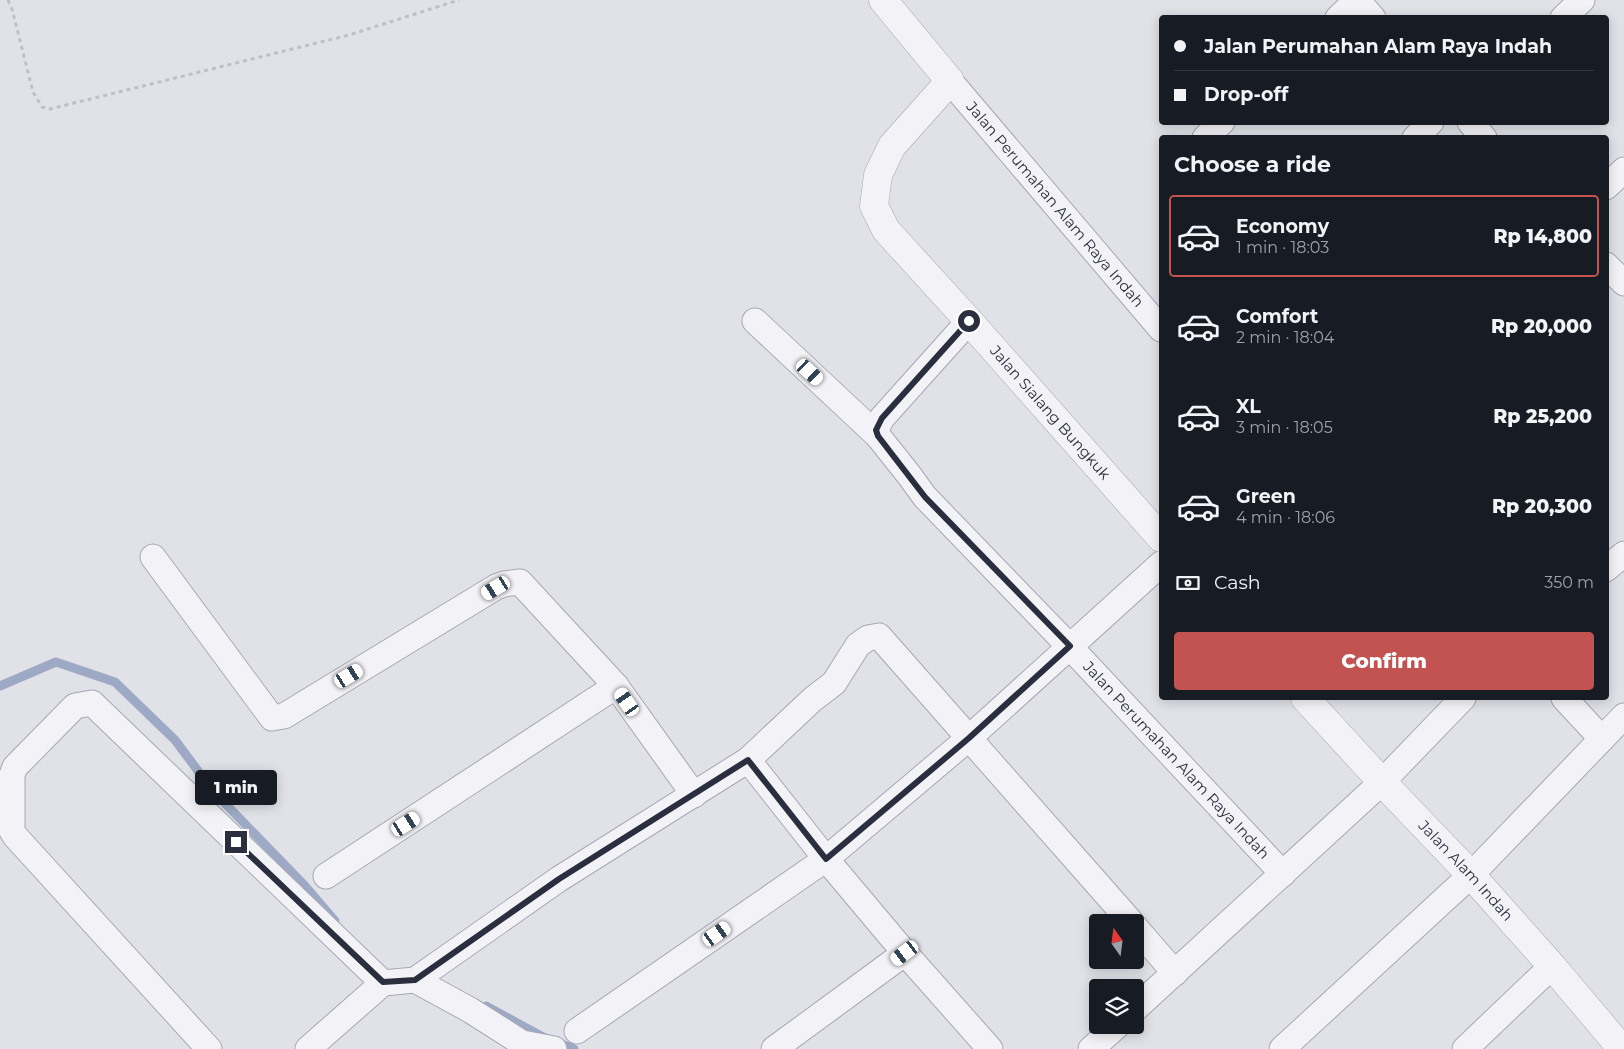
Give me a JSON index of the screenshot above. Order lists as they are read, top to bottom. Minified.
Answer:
{"streets":{"street":["Jalan Perumahan Alam Raya Indah","Jalan Sialang Bungkuk","Jalan Alam Indah"]},"crossings":[["Jalan Perumahan Alam Raya Indah","Jalan Sialang Bungkuk"]],"north":"top","page":{"banner":["Jalan Perumahan Alam Raya Indah","Drop-off"],"heading":"Choose a ride","list":[{"name":"Economy","note":"1 min · 18:03","value":"Rp 14,800"},{"name":"Comfort","note":"2 min · 18:04","value":"Rp 20,000"},{"name":"XL","note":"3 min · 18:05","value":"Rp 25,200"},{"name":"Green","note":"4 min · 18:06","value":"Rp 20,300"}],"pay":["Cash","350 m"],"buttons":"Confirm","bubble":"1 min"}}
